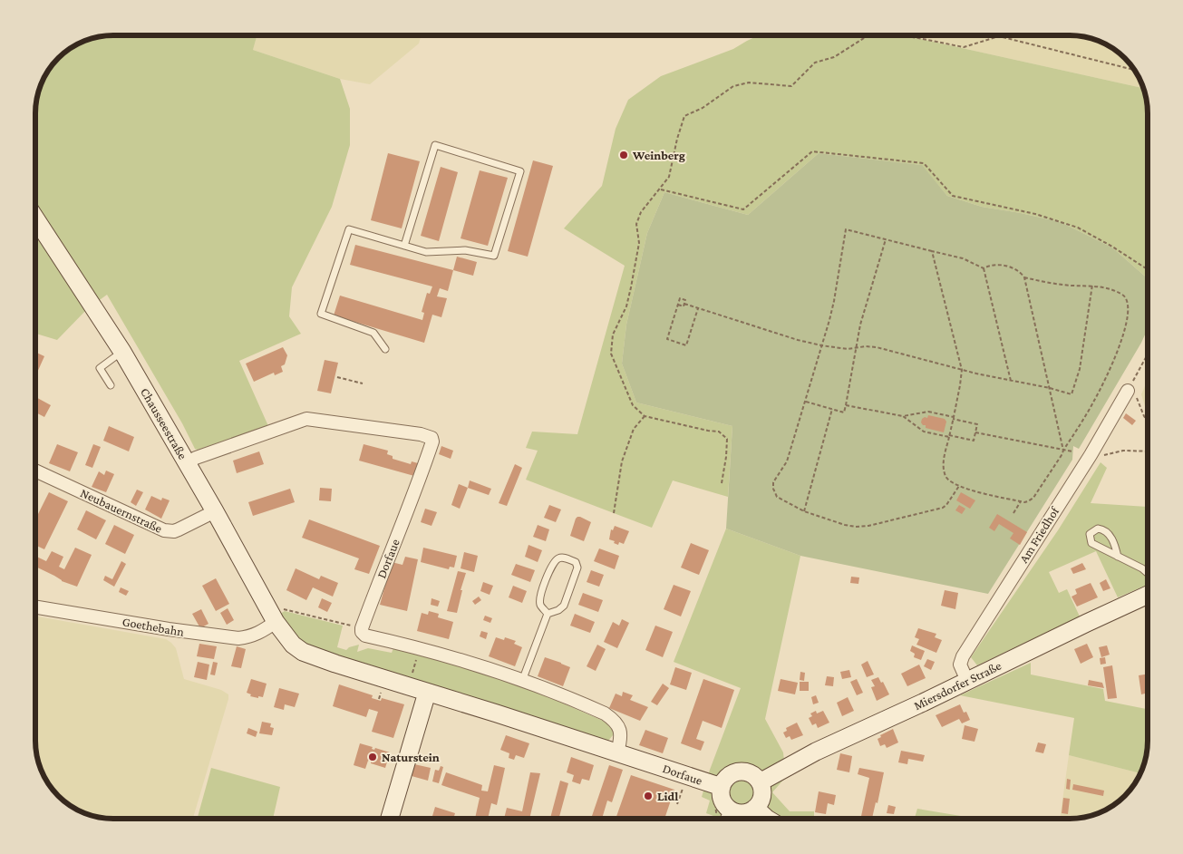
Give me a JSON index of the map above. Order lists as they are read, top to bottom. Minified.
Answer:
{"streets":{"street":["Chausseestraße","Neubauernstraße","Am Friedhof","Dorfaue","Goethebahn","Miersdorfer Straße"]},"crossings":[["Chausseestraße","Neubauernstraße"],["Chausseestraße","Dorfaue"],["Chausseestraße","Goethebahn"],["Am Friedhof","Miersdorfer Straße"],["Dorfaue","Miersdorfer Straße"]],"places":["Weinberg","Naturstein","Lidl"]}
